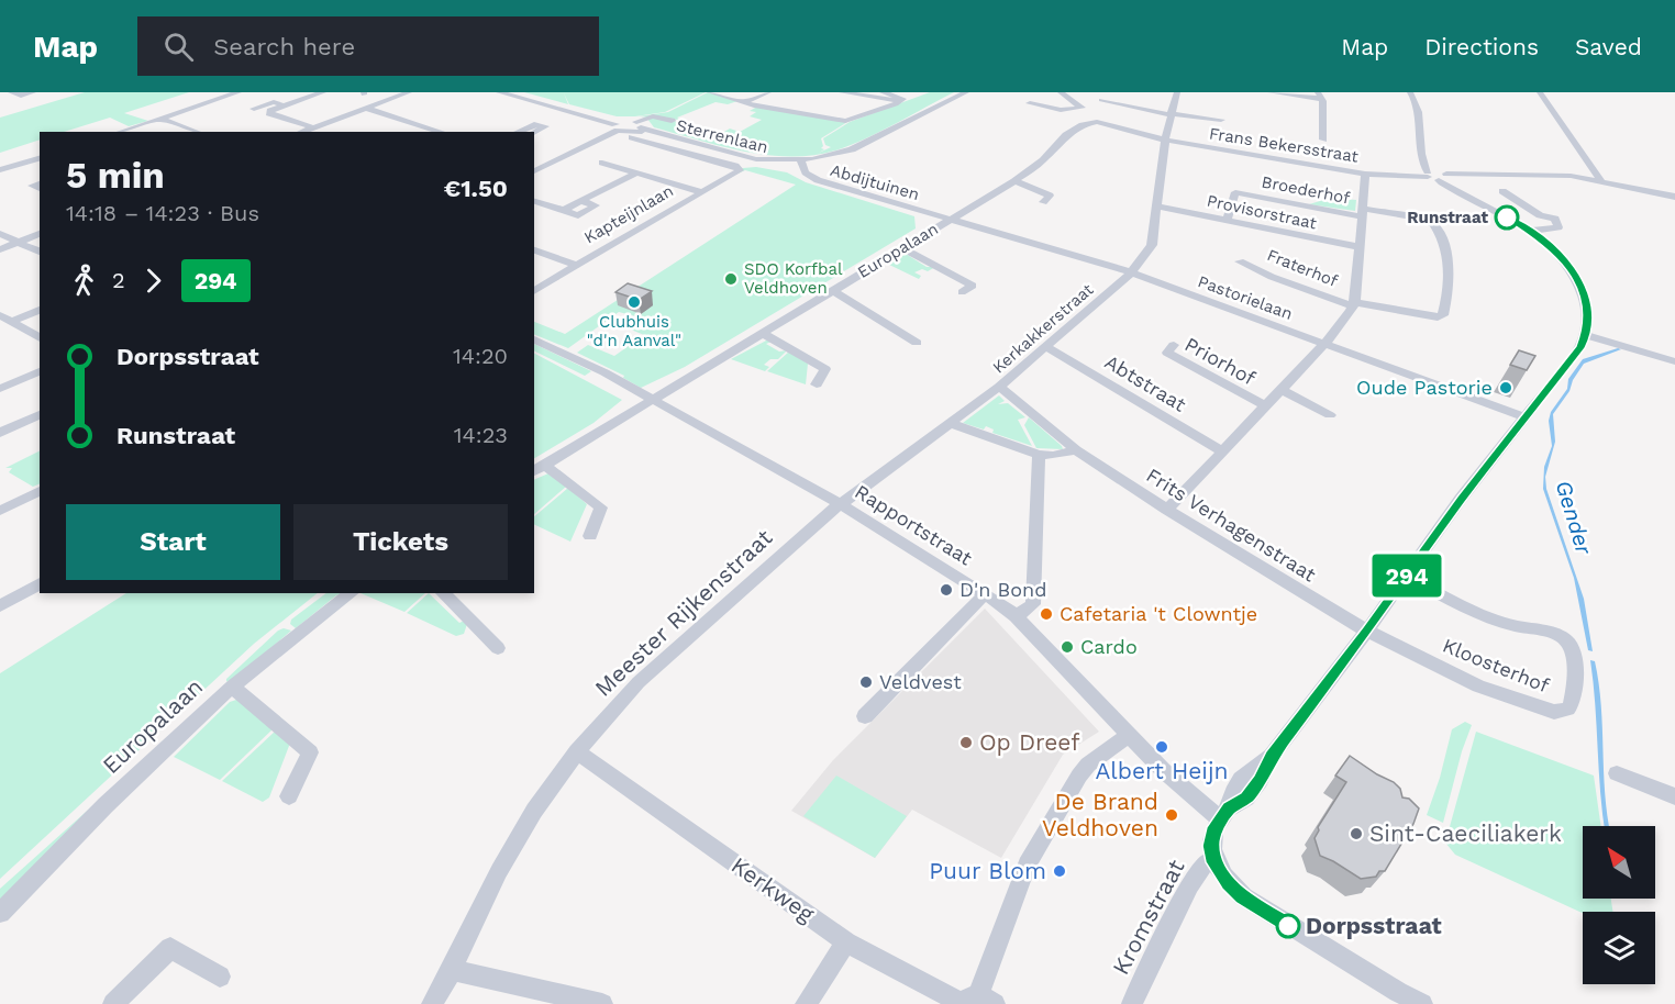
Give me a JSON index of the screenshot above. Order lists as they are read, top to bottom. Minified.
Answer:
{"streets":{"street":["Sterrenlaan","Frans Bekersstraat","Abdijtuinen","Broederhof","Provisorstraat","Kapteijnlaan","Europalaan","Fraterhof","Pastorielaan","Kerkakkerstraat","Priorhof","Abtstraat","Rapportstraat","Frits Verhagenstraat","Meester Rijkenstraat","Kloosterhof","Kerkweg","Kromstraat"]},"crossings":[["Sterrenlaan","Abdijtuinen"],["Sterrenlaan","Kapteijnlaan"],["Frans Bekersstraat","Europalaan"],["Frans Bekersstraat","Kerkakkerstraat"],["Abdijtuinen","Europalaan"],["Abdijtuinen","Pastorielaan"],["Broederhof","Provisorstraat"],["Broederhof","Fraterhof"],["Provisorstraat","Kerkakkerstraat"],["Europalaan","Pastorielaan"],["Europalaan","Kerkakkerstraat"],["Europalaan","Rapportstraat"],["Pastorielaan","Kerkakkerstraat"],["Kerkakkerstraat","Abtstraat"],["Kerkakkerstraat","Rapportstraat"],["Kerkakkerstraat","Frits Verhagenstraat"],["Kerkakkerstraat","Meester Rijkenstraat"],["Rapportstraat","Meester Rijkenstraat"],["Rapportstraat","Kerkweg"],["Frits Verhagenstraat","Kloosterhof"],["Meester Rijkenstraat","Kerkweg"]],"water":["Gender"],"places":["Runstraat","SDO Korfbal Veldhoven","Clubhuis \"d'n Aanval\"","Oude Pastorie","D'n Bond","Cafetaria 't Clowntje","Cardo","Veldvest","Op Dreef","Albert Heijn","De Brand Veldhoven","Sint-Caeciliakerk","Puur Blom","Dorpsstraat"],"lines":["bus line 294"],"north":"top left","page":{"header":"Map","search":"Search here","nav":["Map","Directions","Saved"],"on_map":"294","heading":["5 min","14:18 – 14:23 · Bus","€1.50"],"legs":["2","294"],"list":[{"name":"Dorpsstraat","value":"14:20"},{"name":"Runstraat","value":"14:23"}],"buttons":["Start","Tickets"]}}
